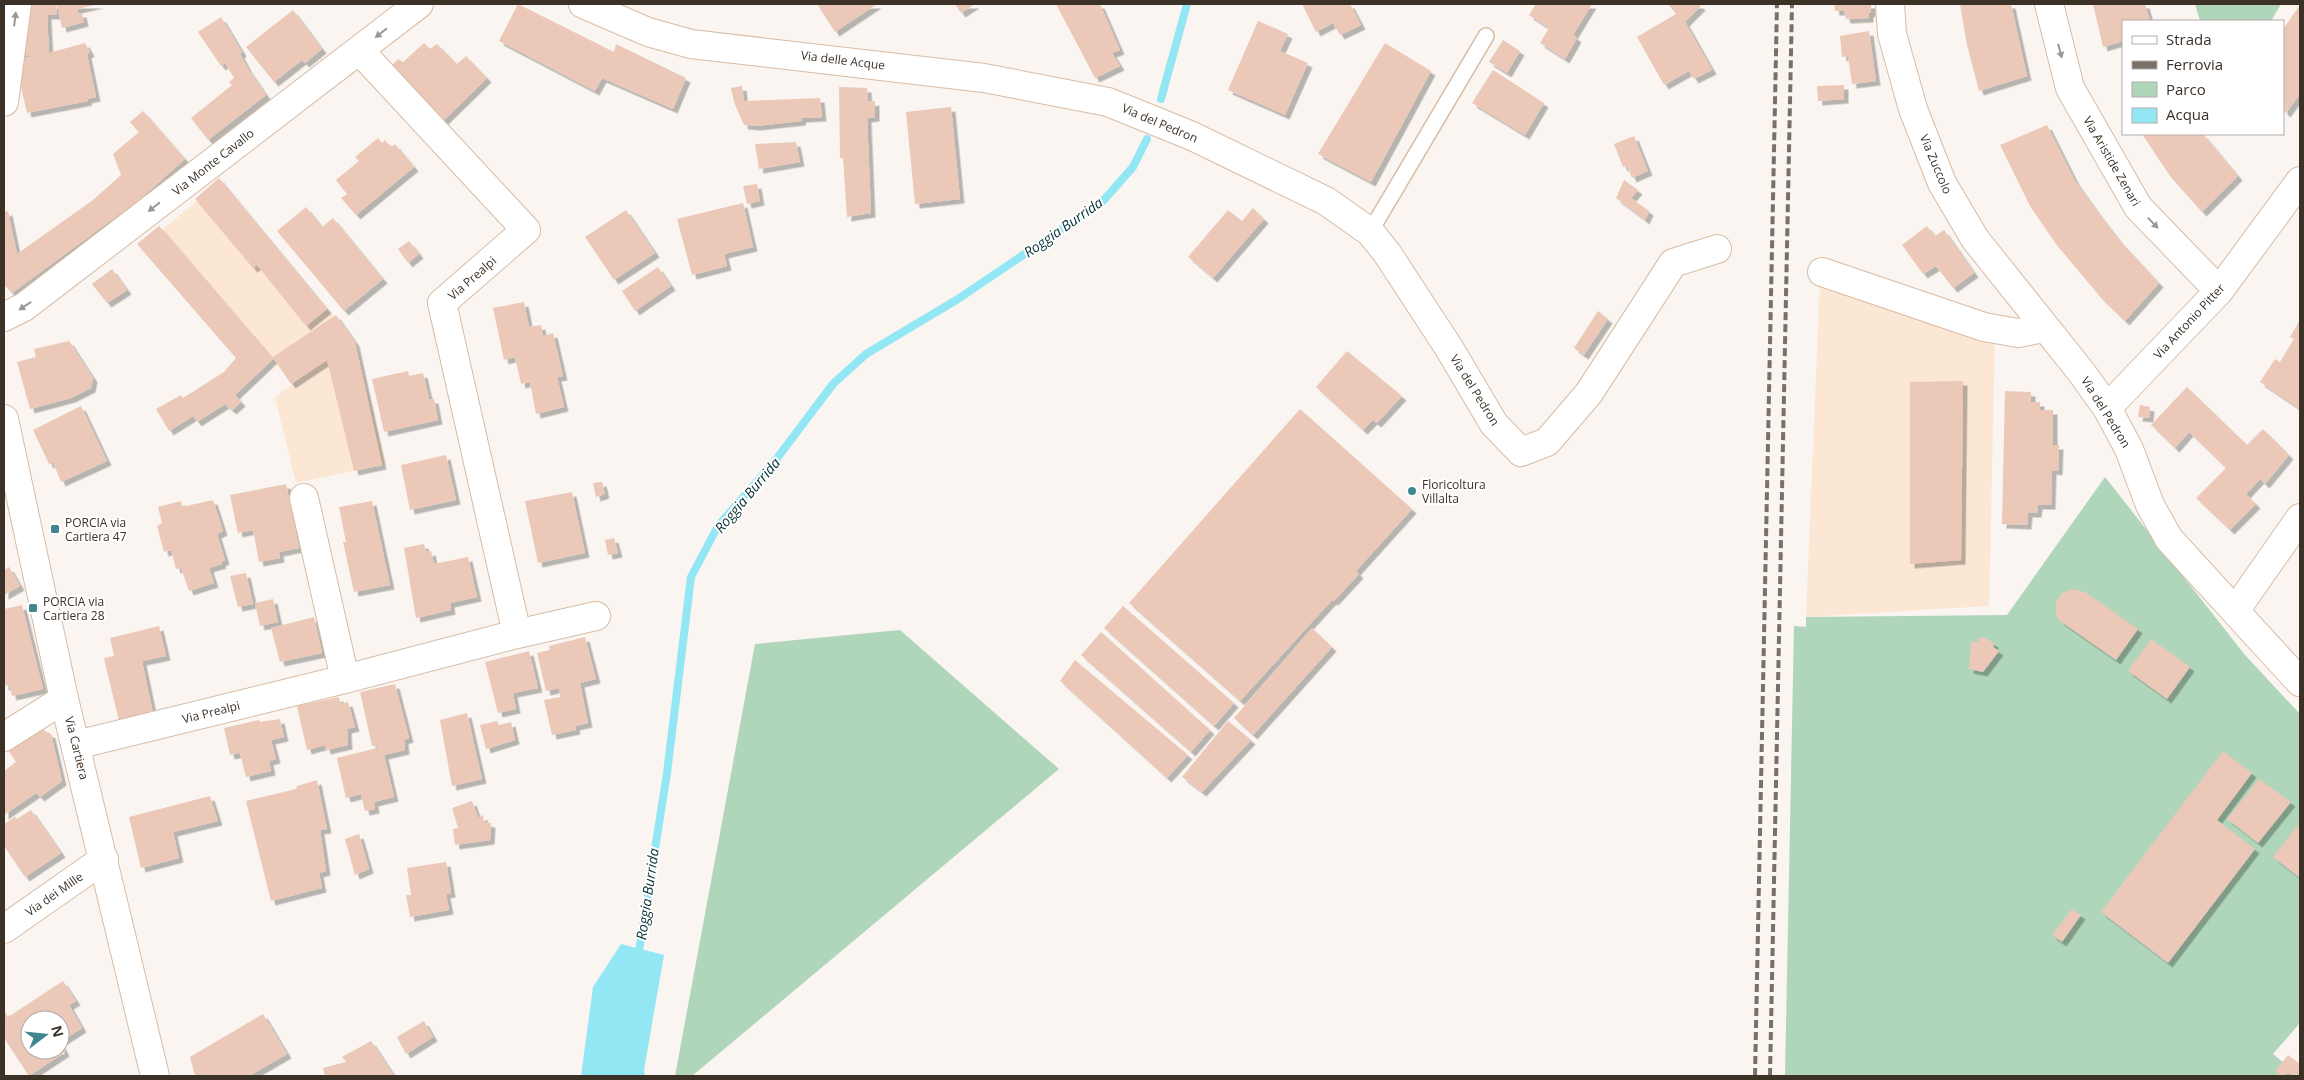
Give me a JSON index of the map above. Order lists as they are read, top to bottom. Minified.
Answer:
{"streets":{"street":["Via delle Acque","Via del Pedron","Via Aristide Zenari","Via Monte Cavallo","Via Zuccolo","Via Prealpi","Via Antonio Pitter","Via Cartiera","Via dei Mille"]},"crossings":[["Via delle Acque","Via del Pedron"],["Via del Pedron","Via Zuccolo"],["Via del Pedron","Via Antonio Pitter"],["Via Aristide Zenari","Via Antonio Pitter"],["Via Monte Cavallo","Via Prealpi"],["Via Prealpi","Via Cartiera"],["Via Cartiera","Via dei Mille"]],"one_way":["Via Aristide Zenari","Via Monte Cavallo"],"water":["Roggia Burrida"],"places":{"other":["Floricoltura Villalta"],"transit":["PORCIA via Cartiera 47","PORCIA via Cartiera 28"]},"legend":["Strada","Ferrovia","Parco","Acqua"],"north":"right"}
